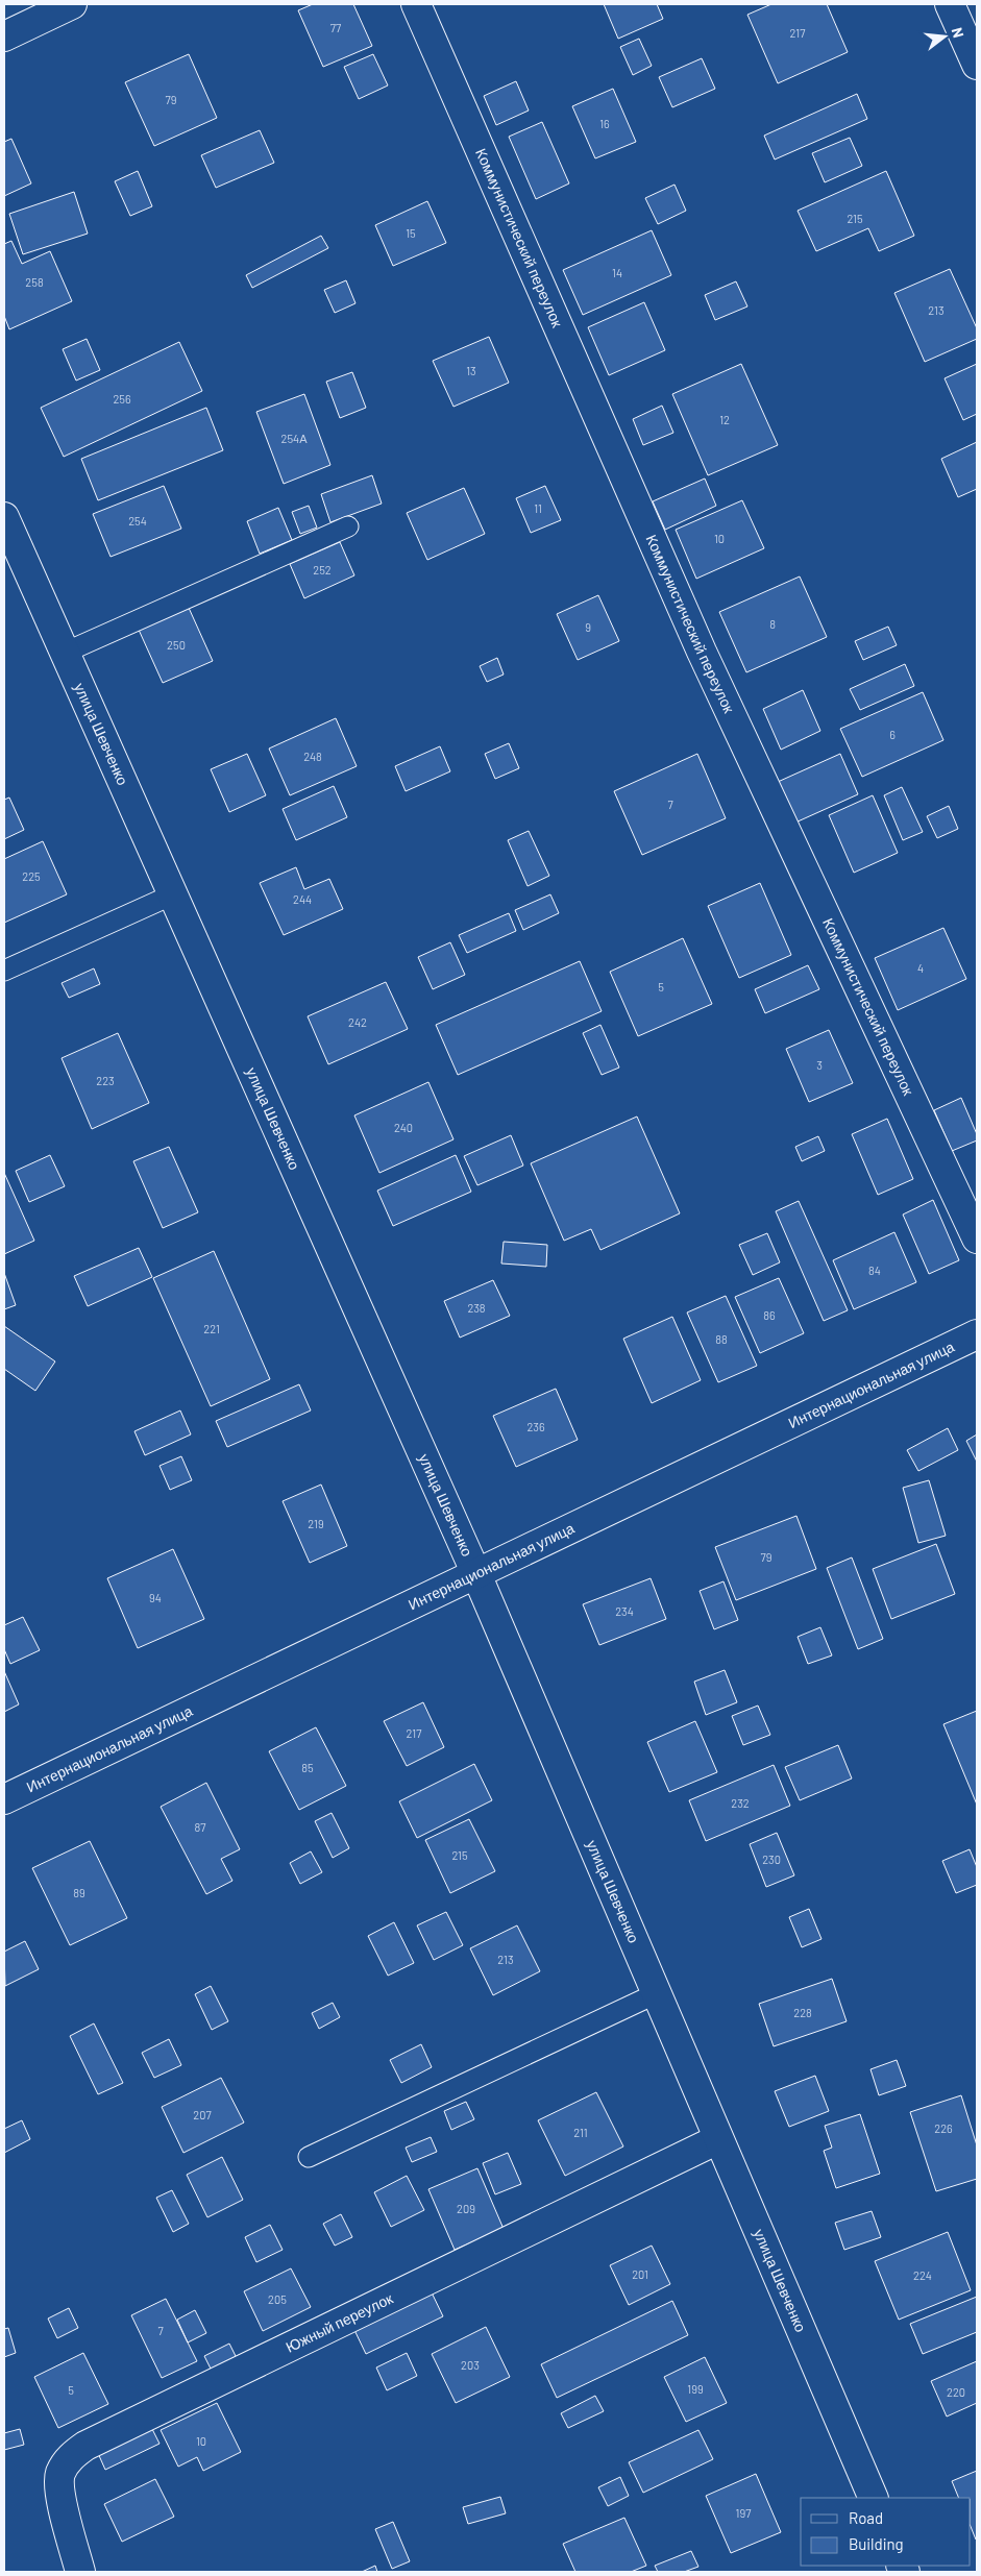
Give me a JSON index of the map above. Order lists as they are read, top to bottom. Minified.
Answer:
{"streets":{"street":["Коммунистический переулок","улица Шевченко","Интернациональная улица","Южный переулок"]},"crossings":[["улица Шевченко","Интернациональная улица"],["улица Шевченко","Южный переулок"]],"house_numbers":["77","217","79","16","215","15","14","258","213","13","256","12","254А","11","254","10","252","8","9","250","6","248","7","225","244","4","5","242","3","223","240","84","238","86","221","88","236","219","79","94","234","217","85","232","87","215","230","89","213","228","207","226","211","209","201","224","205","7","203","199","5","220","10","197"],"legend":["Road","Building"],"north":"right"}
